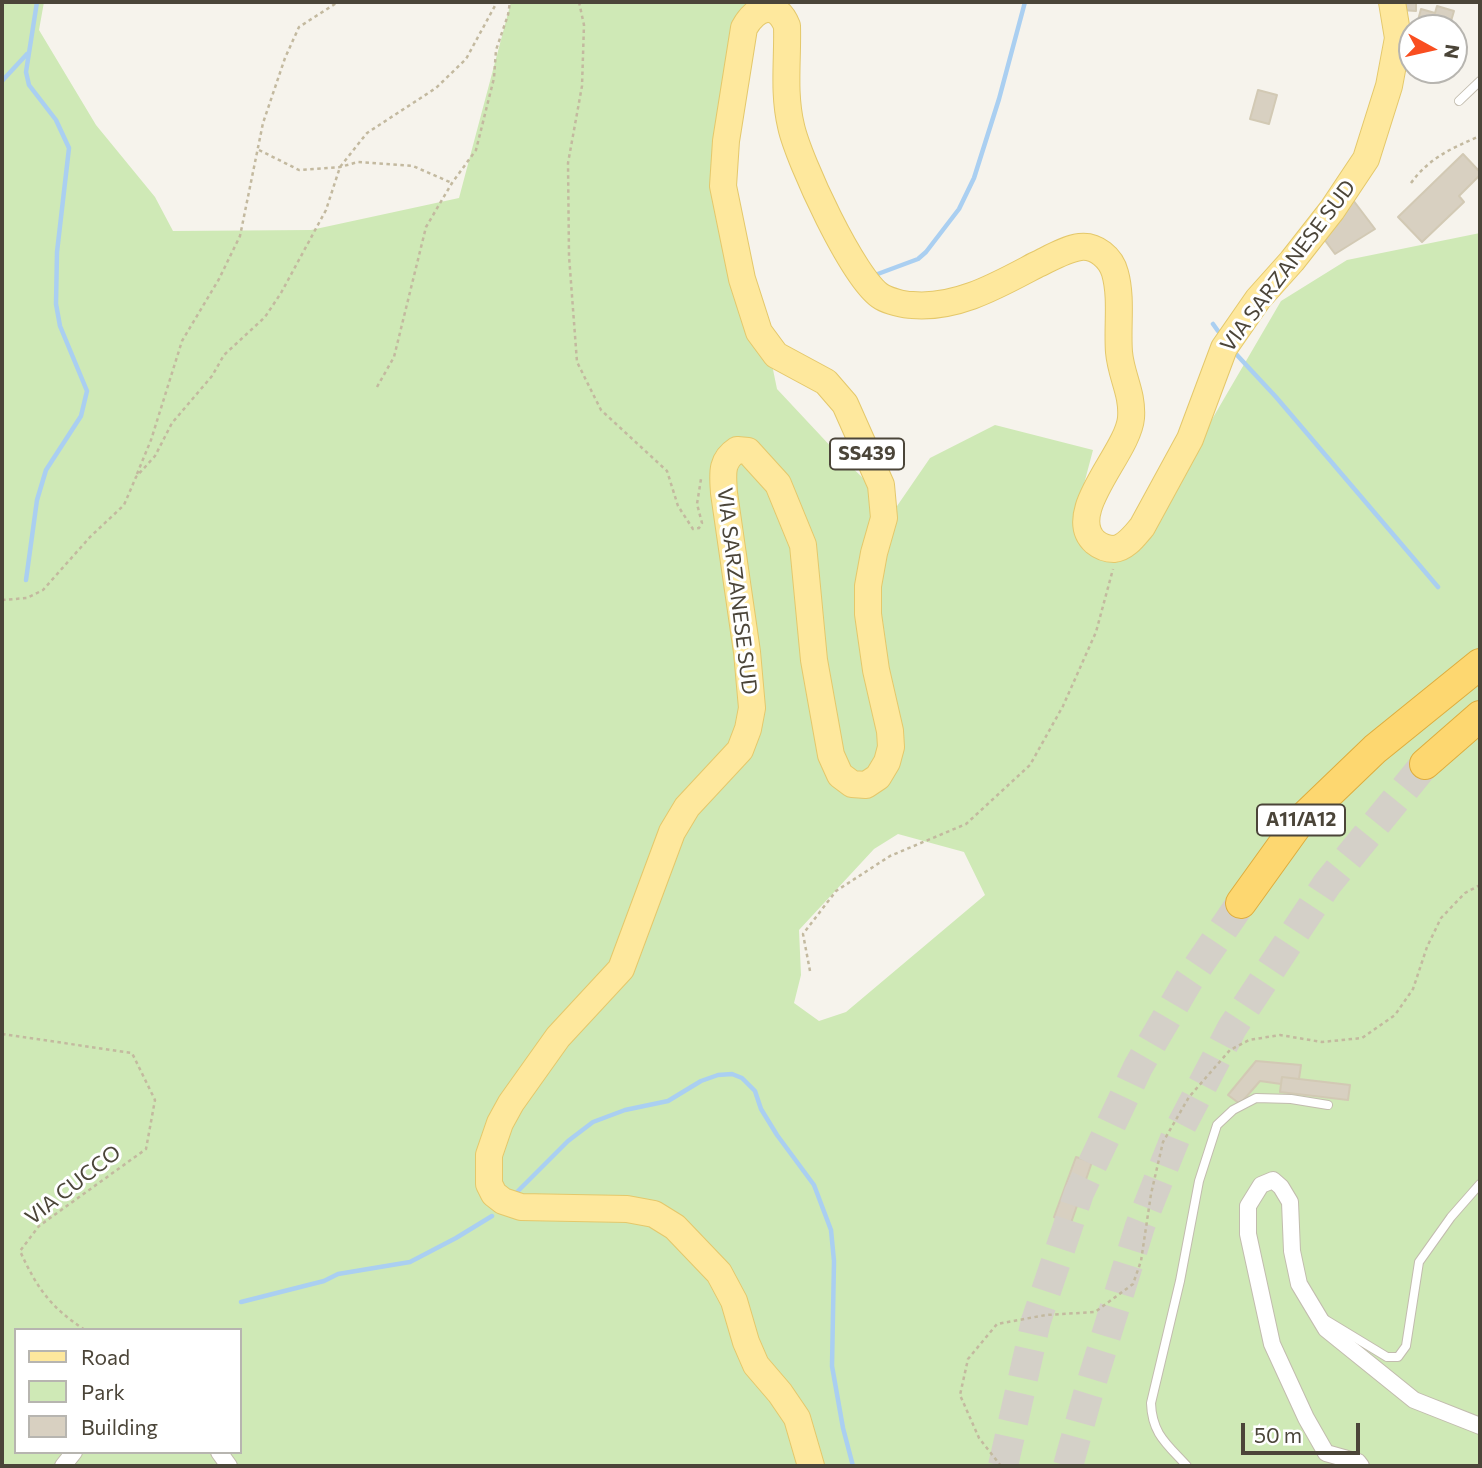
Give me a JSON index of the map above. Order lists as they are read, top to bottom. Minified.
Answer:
{"streets":{"highway":["A11/A12"],"main road":["VIA SARZANESE SUD","SS439"],"path":["VIA CUCCO"]},"legend":["Road","Park","Building"],"scale_bar":"50 m","north":"right"}
